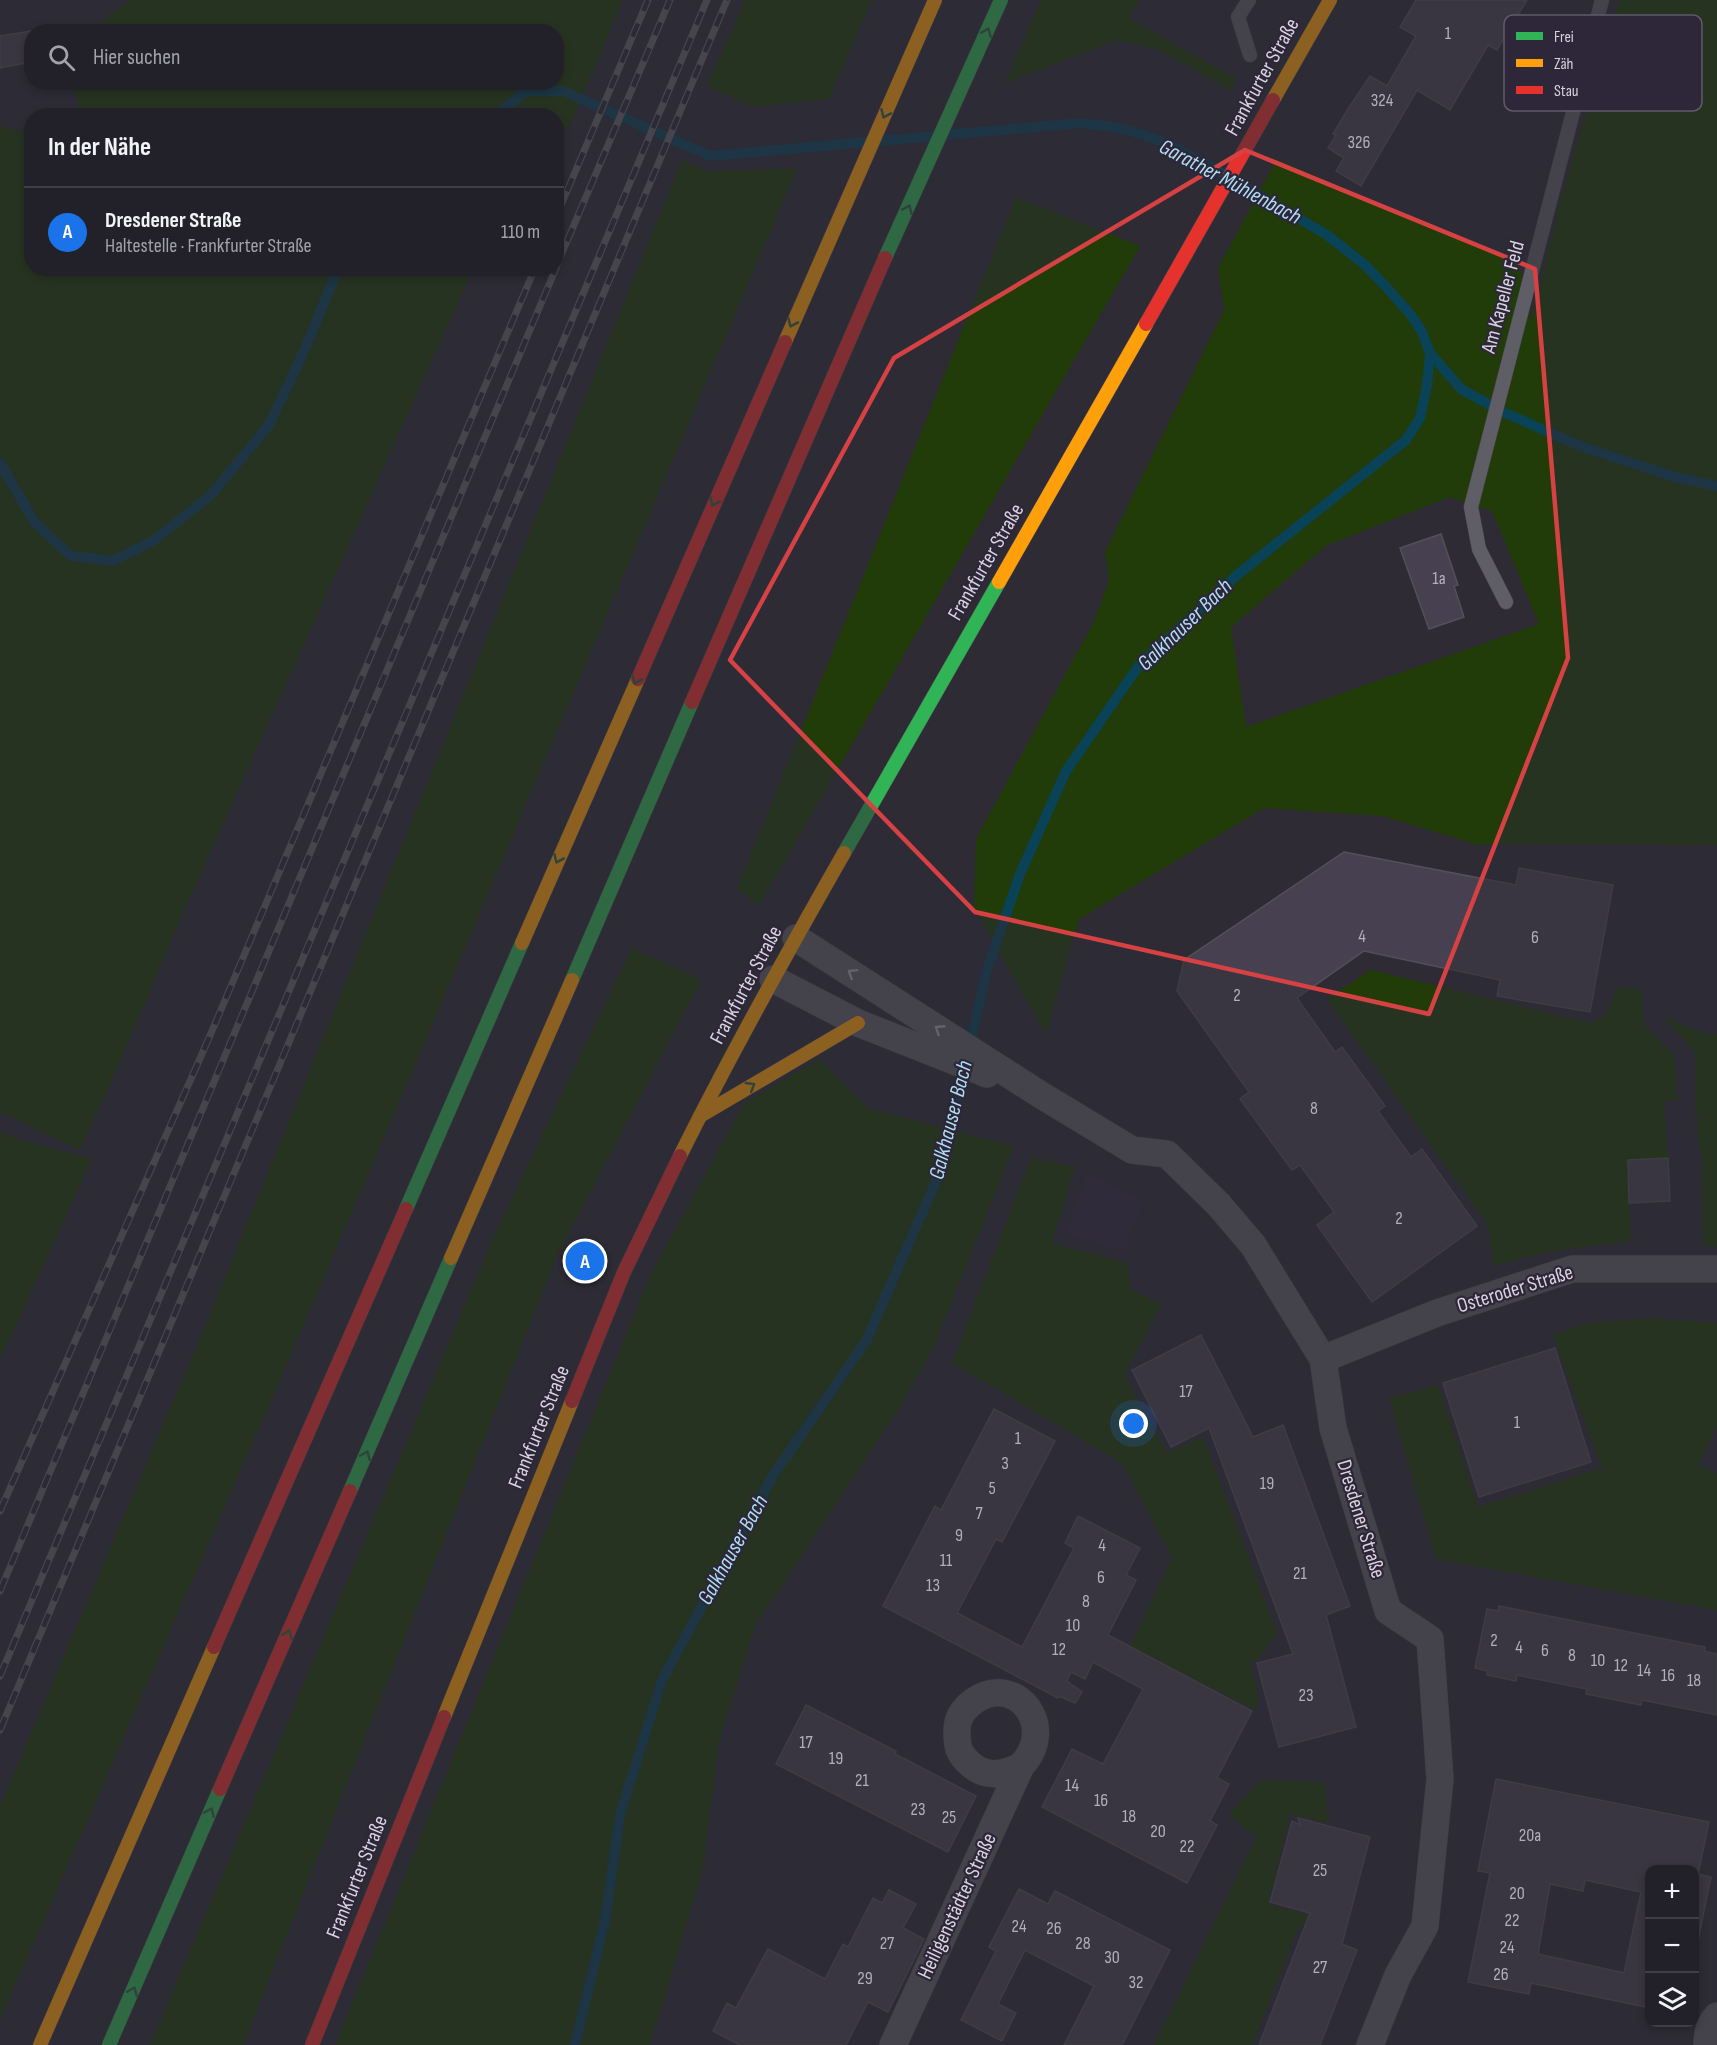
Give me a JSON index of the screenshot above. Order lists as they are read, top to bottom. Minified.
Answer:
{"streets":{"main road":["Frankfurter Straße"],"street":["Osteroder Straße","Dresdener Straße","Heiligenstädter Straße"],"lane":["Am Kapeller Feld"]},"crossings":[["Frankfurter Straße","Dresdener Straße"],["Osteroder Straße","Dresdener Straße"]],"water":["Garather Mühlenbach","Galkhauser Bach"],"house_numbers":["1","324","326","1a","4","6","2","8","2","17","1","1","3","19","5","7","9","4","11","21","6","13","8","10","2","4","12","6","8","10","12","14","16","18","23","17","19","21","14","16","23","18","25","20","20a","22","25","20","22","24","26","27","28","24","30","27","26","29","32"],"legend":["Frei","Zäh","Stau"],"page":{"search":"Hier suchen","heading":"In der Nähe","list":[{"mark":"A","name":"Dresdener Straße","note":"Haltestelle · Frankfurter Straße","value":"110 m"}],"pins":"A","map_buttons":["+","−"]}}
